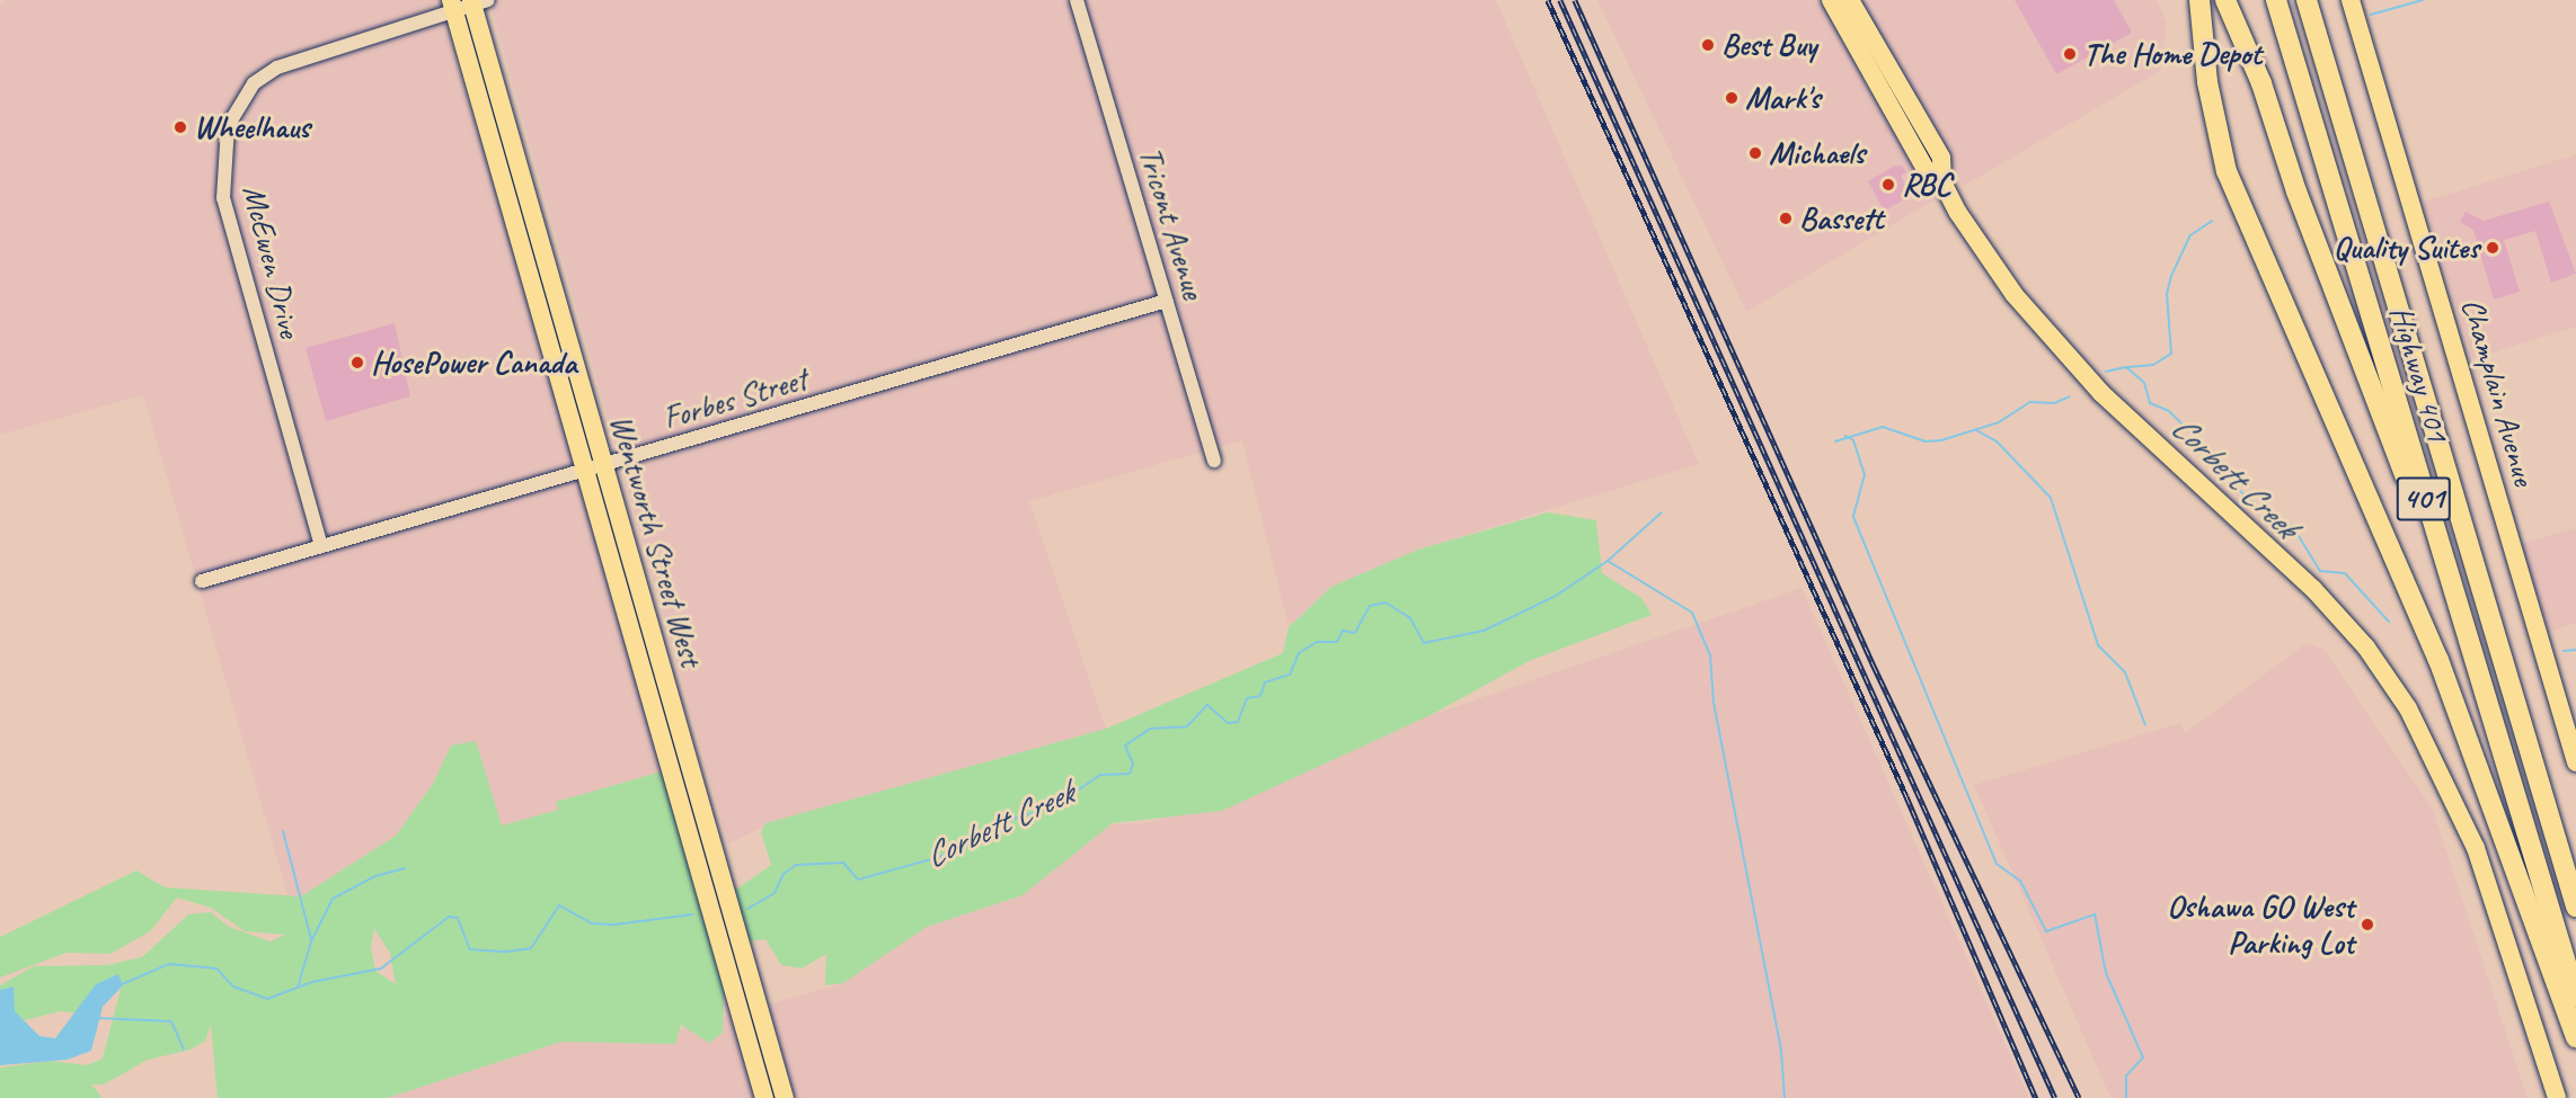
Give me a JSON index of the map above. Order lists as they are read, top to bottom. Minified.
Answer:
{"streets":{"highway":["Highway 401","401"],"main road":["Champlain Avenue","Wentworth Street West"],"street":["Tricont Avenue","McEwen Drive","Forbes Street"]},"crossings":[["Tricont Avenue","Forbes Street"],["McEwen Drive","Forbes Street"],["McEwen Drive","Wentworth Street West"],["Forbes Street","Wentworth Street West"]],"water":["Corbett Creek"],"places":["Best Buy","The Home Depot","Mark's","Wheelhaus","Michaels","RBC","Bassett","Quality Suites","HosePower Canada","Oshawa GO West Parking Lot"]}
